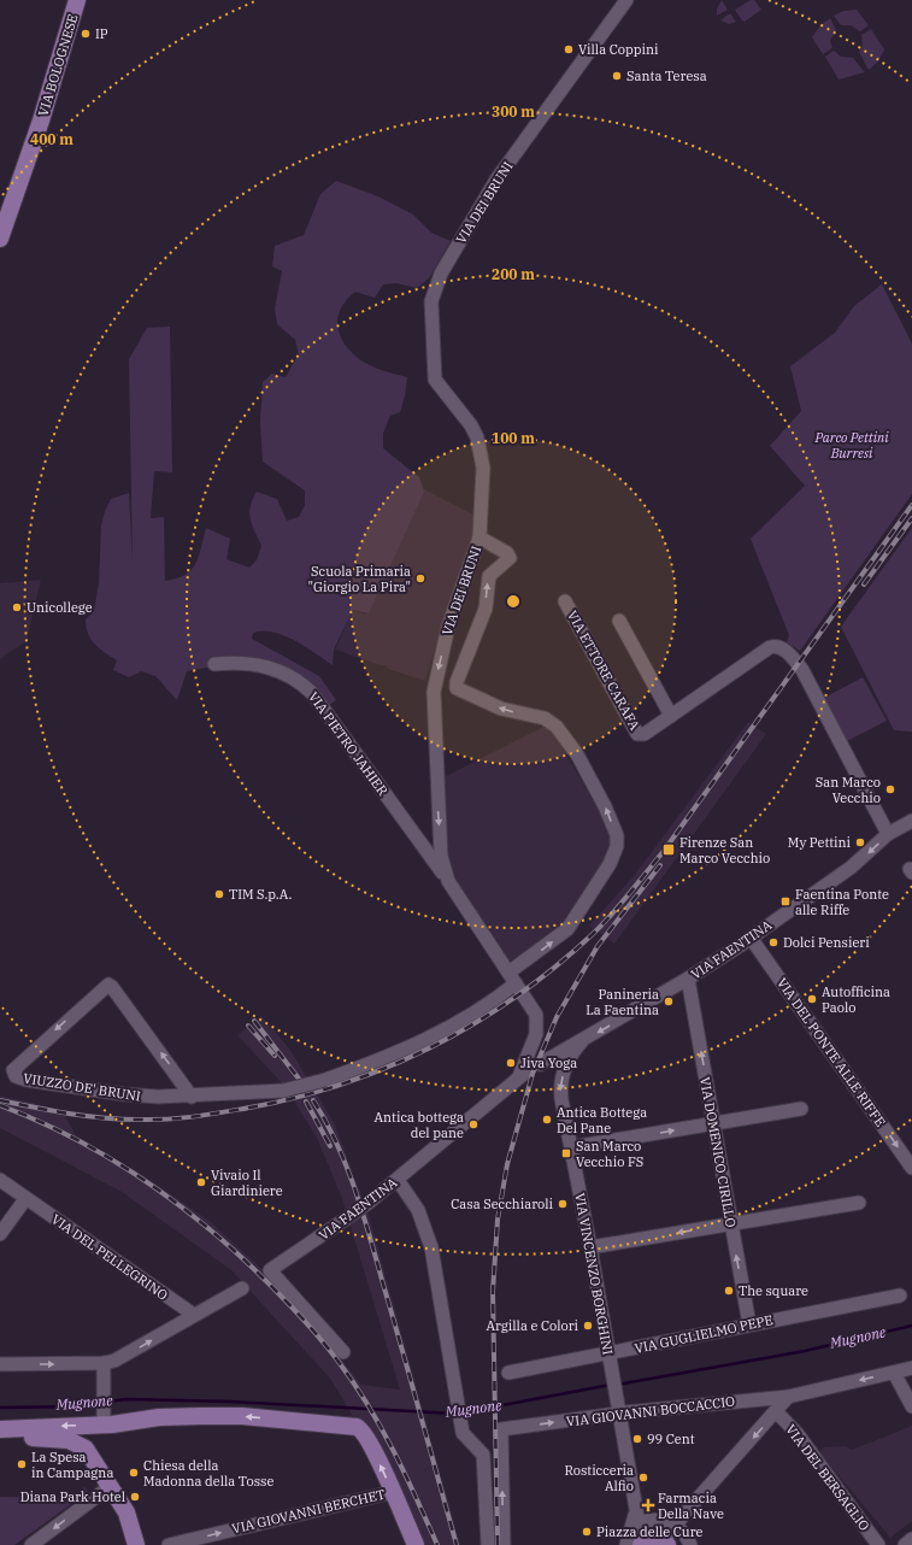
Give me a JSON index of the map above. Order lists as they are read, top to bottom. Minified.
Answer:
{"streets":{"main road":["VIA BOLOGNESE"],"street":["VIA DEI BRUNI","VIA ETTORE CARAFA","VIA PIETRO JAHIER","VIA FAENTINA","VIA DEL PONTE ALLE RIFFE","VIUZZO DE' BRUNI","VIA DOMENICO CIRILLO","VIA DEL PELLEGRINO","VIA VINCENZO BORGHINI","VIA GUGLIELMO PEPE","VIA GIOVANNI BOCCACCIO","VIA DEL BERSAGLIO","VIA GIOVANNI BERCHET"]},"crossings":[["VIA DEI BRUNI","VIA PIETRO JAHIER"],["VIA DEI BRUNI","VIA FAENTINA"],["VIA DEI BRUNI","VIUZZO DE' BRUNI"],["VIA FAENTINA","VIA DEL PONTE ALLE RIFFE"],["VIA FAENTINA","VIA DOMENICO CIRILLO"],["VIA FAENTINA","VIA VINCENZO BORGHINI"],["VIA DOMENICO CIRILLO","VIA GUGLIELMO PEPE"],["VIA VINCENZO BORGHINI","VIA GUGLIELMO PEPE"],["VIA VINCENZO BORGHINI","VIA GIOVANNI BOCCACCIO"]],"one_way":["VIA DEL PONTE ALLE RIFFE","VIA DOMENICO CIRILLO","VIA GIOVANNI BERCHET"],"water":["Mugnone"],"parks":["Parco Pettini Burresi"],"places":{"other":["IP","Villa Coppini","Santa Teresa","Scuola Primaria \"Giorgio La Pira\"","Unicollege","San Marco Vecchio","My Pettini","TIM S.p.A.","Dolci Pensieri","Autofficina Paolo","Panineria La Faentina","Jiva Yoga","Antica Bottega Del Pane","Antica bottega del pane","Vivaio Il Giardiniere","Casa Secchiaroli","The square","Argilla e Colori","99 Cent","La Spesa in Campagna","Chiesa della Madonna della Tosse","Rosticceria Alfio","Diana Park Hotel","Piazza delle Cure"],"transit":["Firenze San Marco Vecchio","Faentina Ponte alle Riffe","San Marco Vecchio FS"],"health":["Farmacia Della Nave"]},"rings":["300 m","400 m","200 m","100 m"]}
